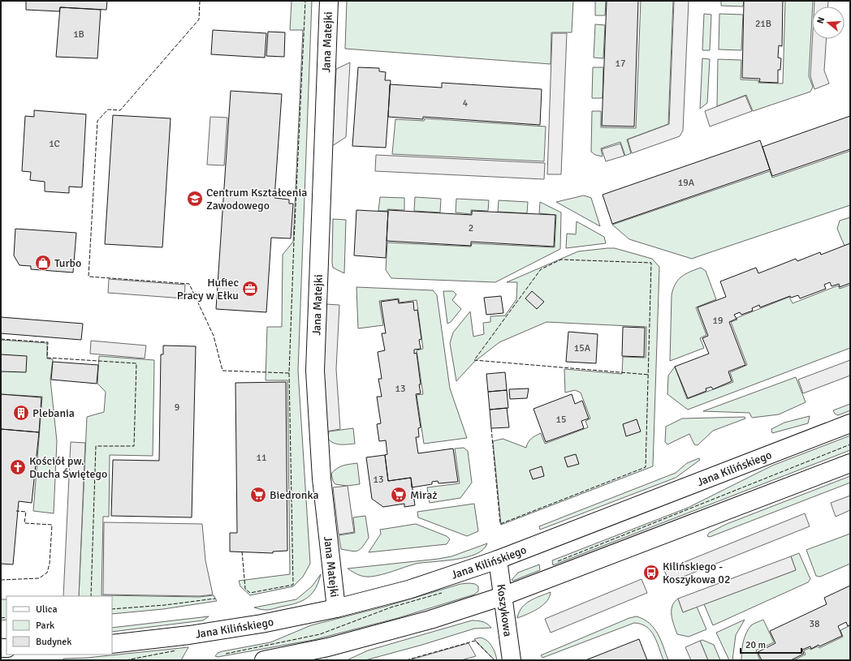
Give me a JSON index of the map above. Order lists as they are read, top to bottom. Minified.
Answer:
{"streets":{"street":["Jana Matejki","Jana Kilińskiego","Koszykowa"]},"crossings":[["Jana Matejki","Jana Kilińskiego"],["Jana Kilińskiego","Koszykowa"]],"places":{"school or university":["Centrum Kształcenia Zawodowego"],"shop":["Turbo"],"office":["Hufiec Pracy w Ełku"],"building":["Plebania"],"church":["Kościół pw. Ducha Świętego"],"supermarket":["Biedronka","Miraż"],"bus stop":["Kilińskiego - Koszykowa 02"]},"house_numbers":["21B","1B","17","4","1C","19A","2","19","15A","13","9","15","11","13","38"],"legend":["Ulica","Park","Budynek"],"scale_bar":"20 m","north":"left"}
